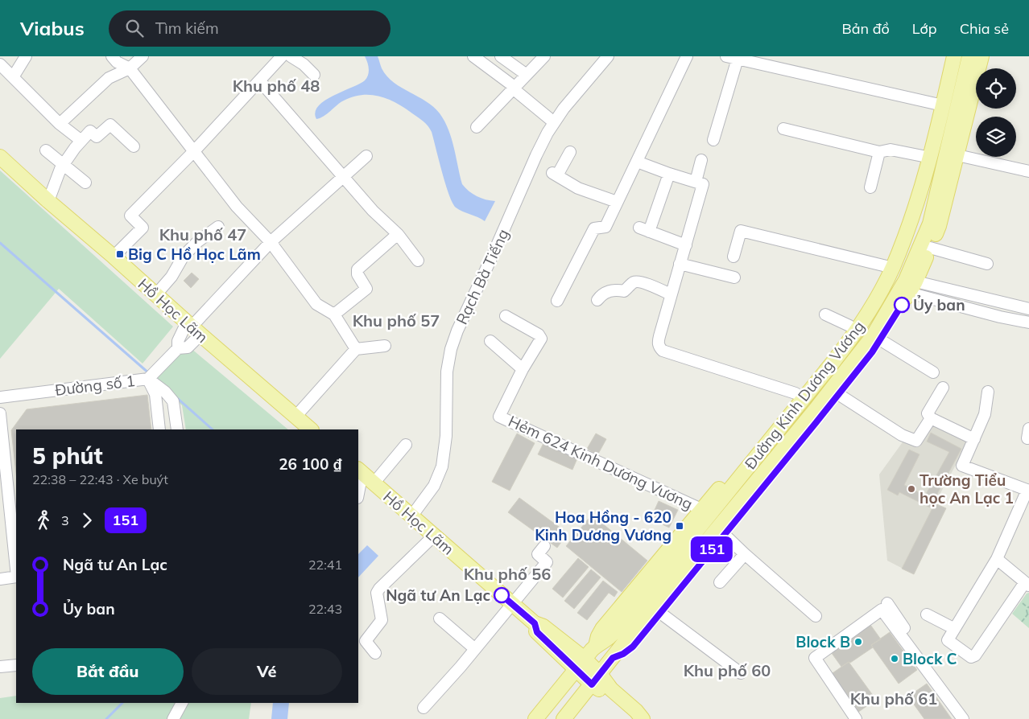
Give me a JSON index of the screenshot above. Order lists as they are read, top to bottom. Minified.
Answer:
{"streets":{"main road":["Hồ Học Lãm","Đường Kinh Dương Vương"],"street":["Rạch Bà Tiếng","Đường số 1","Hẻm 624 Kinh Dương Vương"]},"crossings":[["Rạch Bà Tiếng","Hồ Học Lãm"],["Hồ Học Lãm","Đường số 1"],["Hồ Học Lãm","Đường Kinh Dương Vương"],["Đường Kinh Dương Vương","Hẻm 624 Kinh Dương Vương"]],"districts":["Khu phố 48","Khu phố 47","Khu phố 57","Khu phố 56","Khu phố 60","Khu phố 61"],"places":{"transit":["Big C Hồ Học Lãm","Hoa Hồng - 620 Kinh Dương Vương"],"other":["Ủy ban","Trường Tiểu học An Lạc 1","Ngã tư An Lạc","Block B","Block C"]},"lines":["bus line 151"],"page":{"header":"Viabus","search":"Tìm kiếm","nav":["Bản đồ","Lớp","Chia sẻ"],"on_map":"151","heading":["5 phút","22:38 – 22:43 · Xe buýt","26 100 ₫"],"legs":["3","151"],"list":[{"name":"Ngã tư An Lạc","value":"22:41"},{"name":"Ủy ban","value":"22:43"}],"buttons":["Bắt đầu","Vé"]}}
